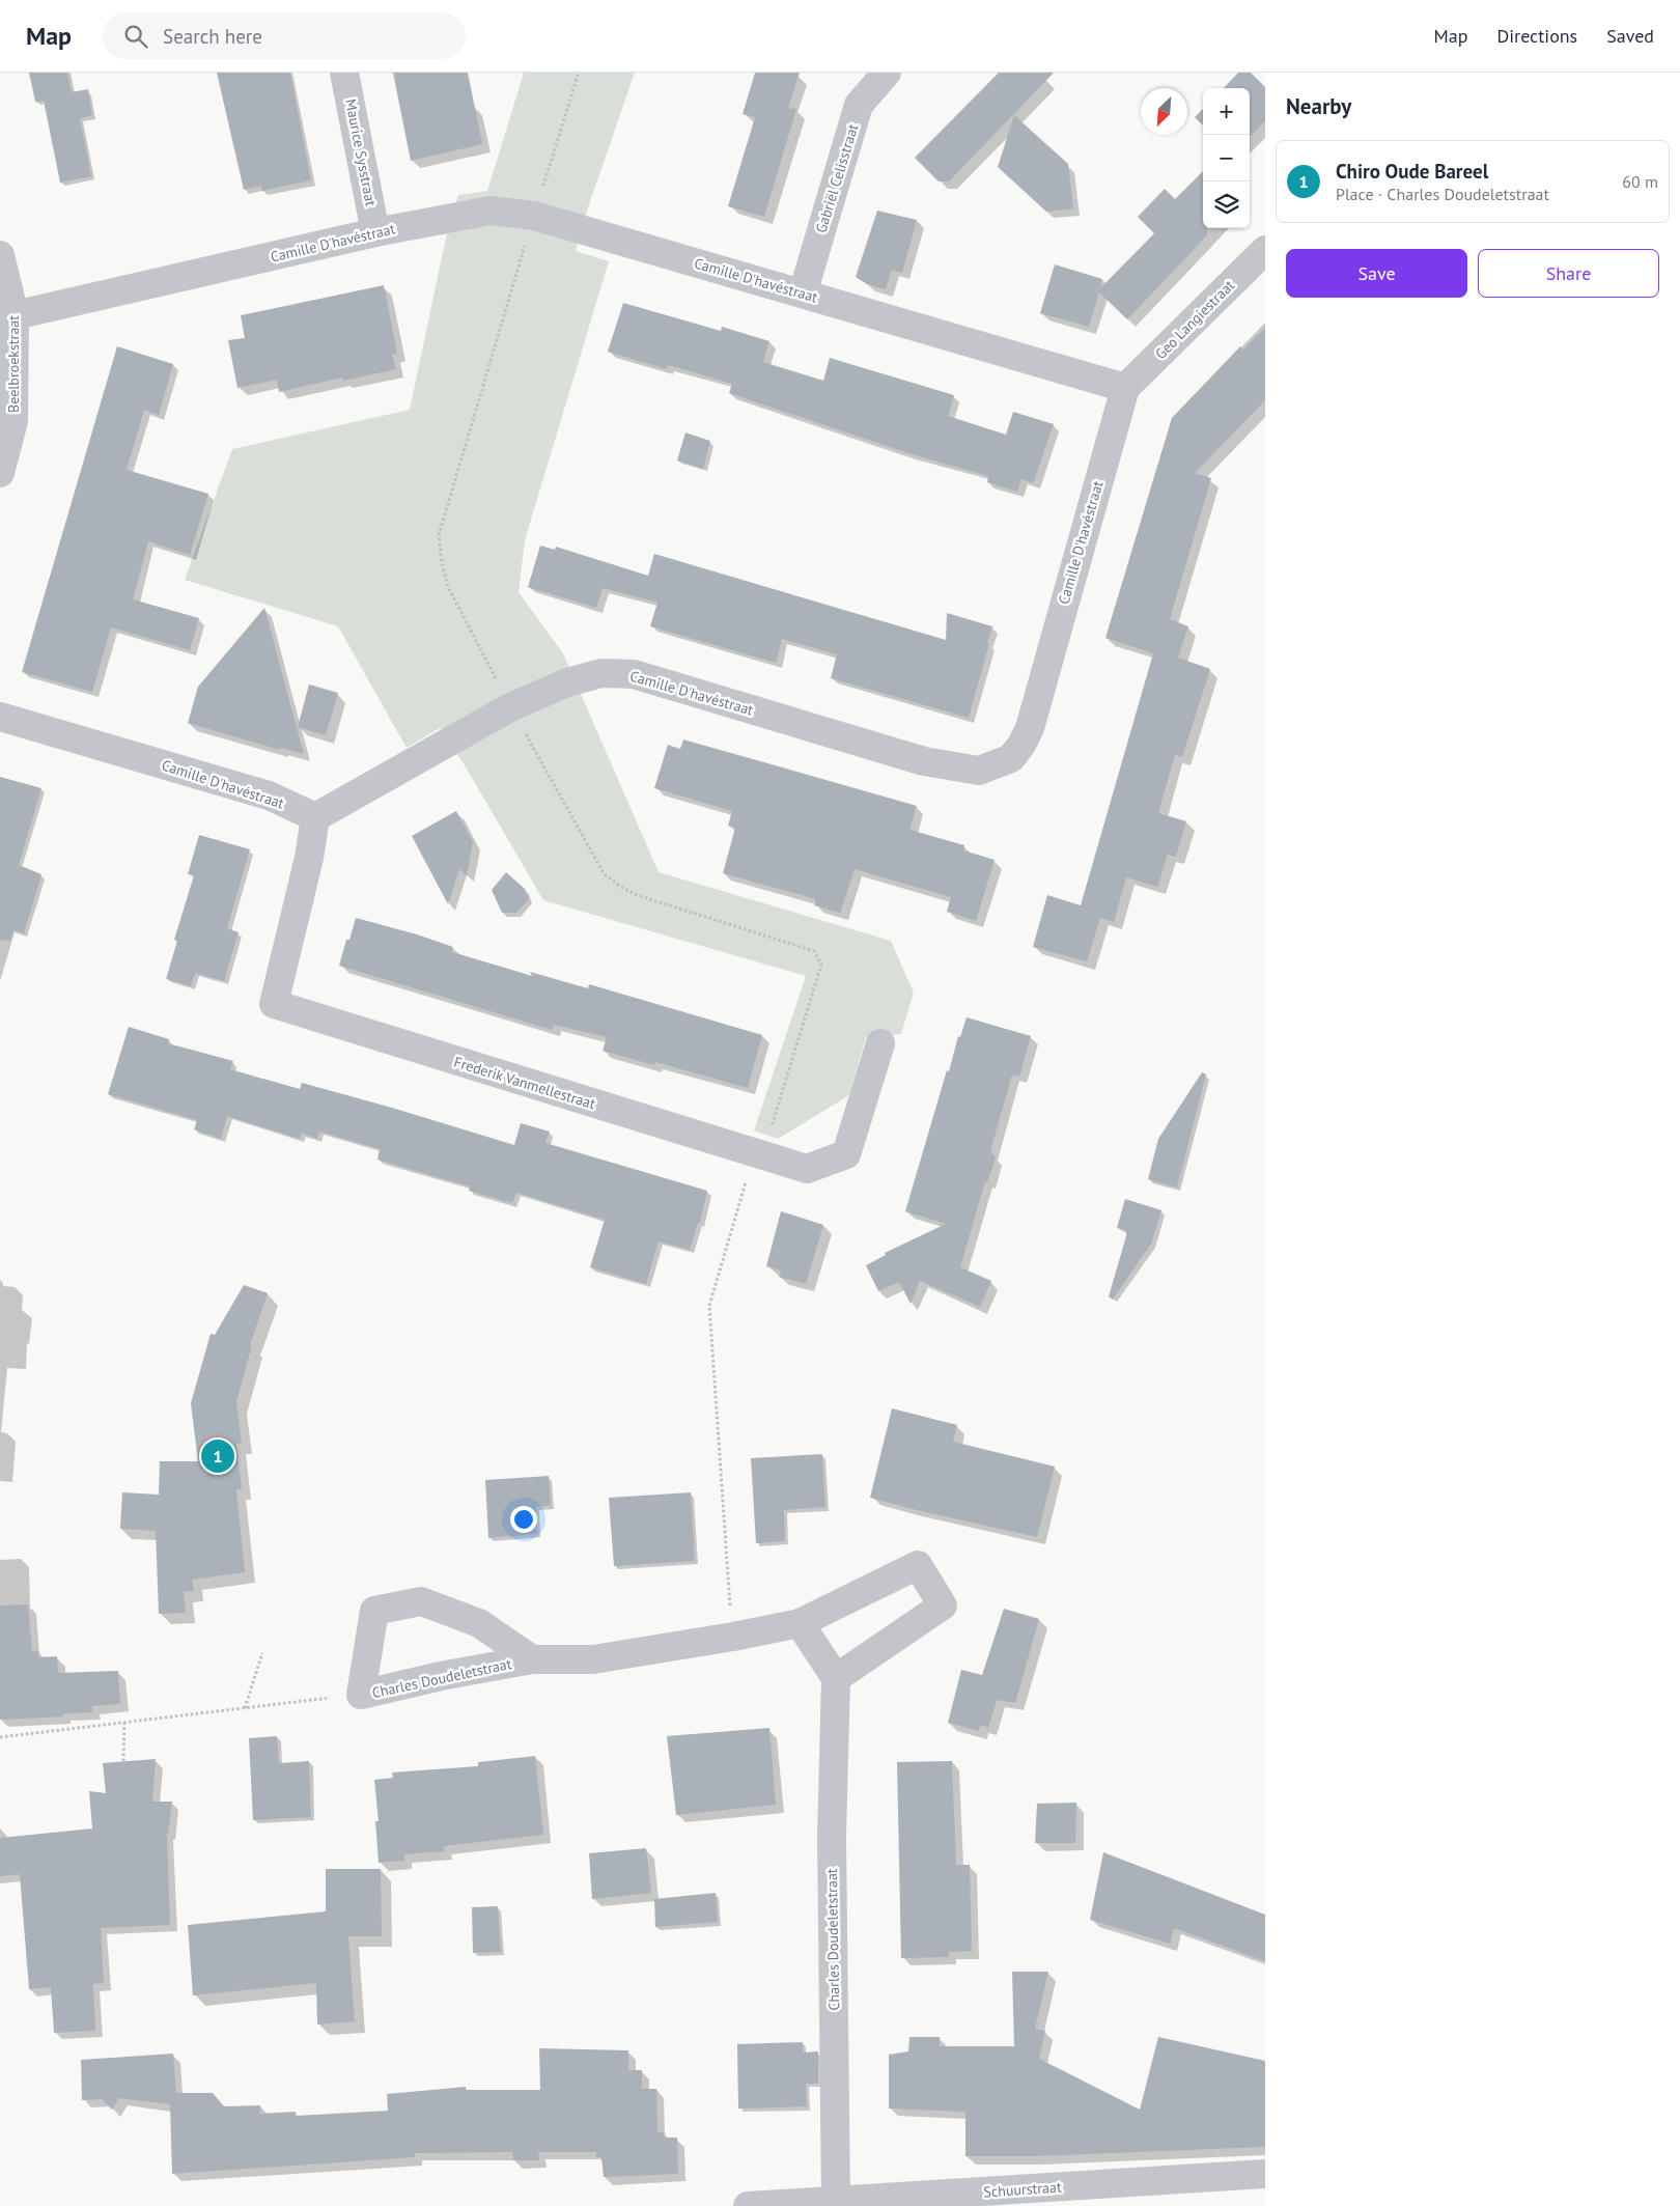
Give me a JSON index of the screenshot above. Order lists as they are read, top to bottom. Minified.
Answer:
{"streets":{"street":["Maurice Sysstraat","Gabriël Celisstraat","Camille D'havéstraat","Geo Langiestraat","Beelbroekstraat","Frederik Vanmellestraat","Charles Doudeletstraat","Schuurstraat"]},"crossings":[["Maurice Sysstraat","Camille D'havéstraat"],["Gabriël Celisstraat","Camille D'havéstraat"],["Camille D'havéstraat","Geo Langiestraat"],["Camille D'havéstraat","Beelbroekstraat"],["Camille D'havéstraat","Frederik Vanmellestraat"],["Charles Doudeletstraat","Schuurstraat"]],"north":"bottom left","page":{"header":"Map","search":"Search here","nav":["Map","Directions","Saved"],"heading":"Nearby","map_buttons":["+","−"],"list":[{"mark":"1","name":"Chiro Oude Bareel","note":"Place · Charles Doudeletstraat","value":"60 m"}],"buttons":["Save","Share"],"pins":"1"}}
